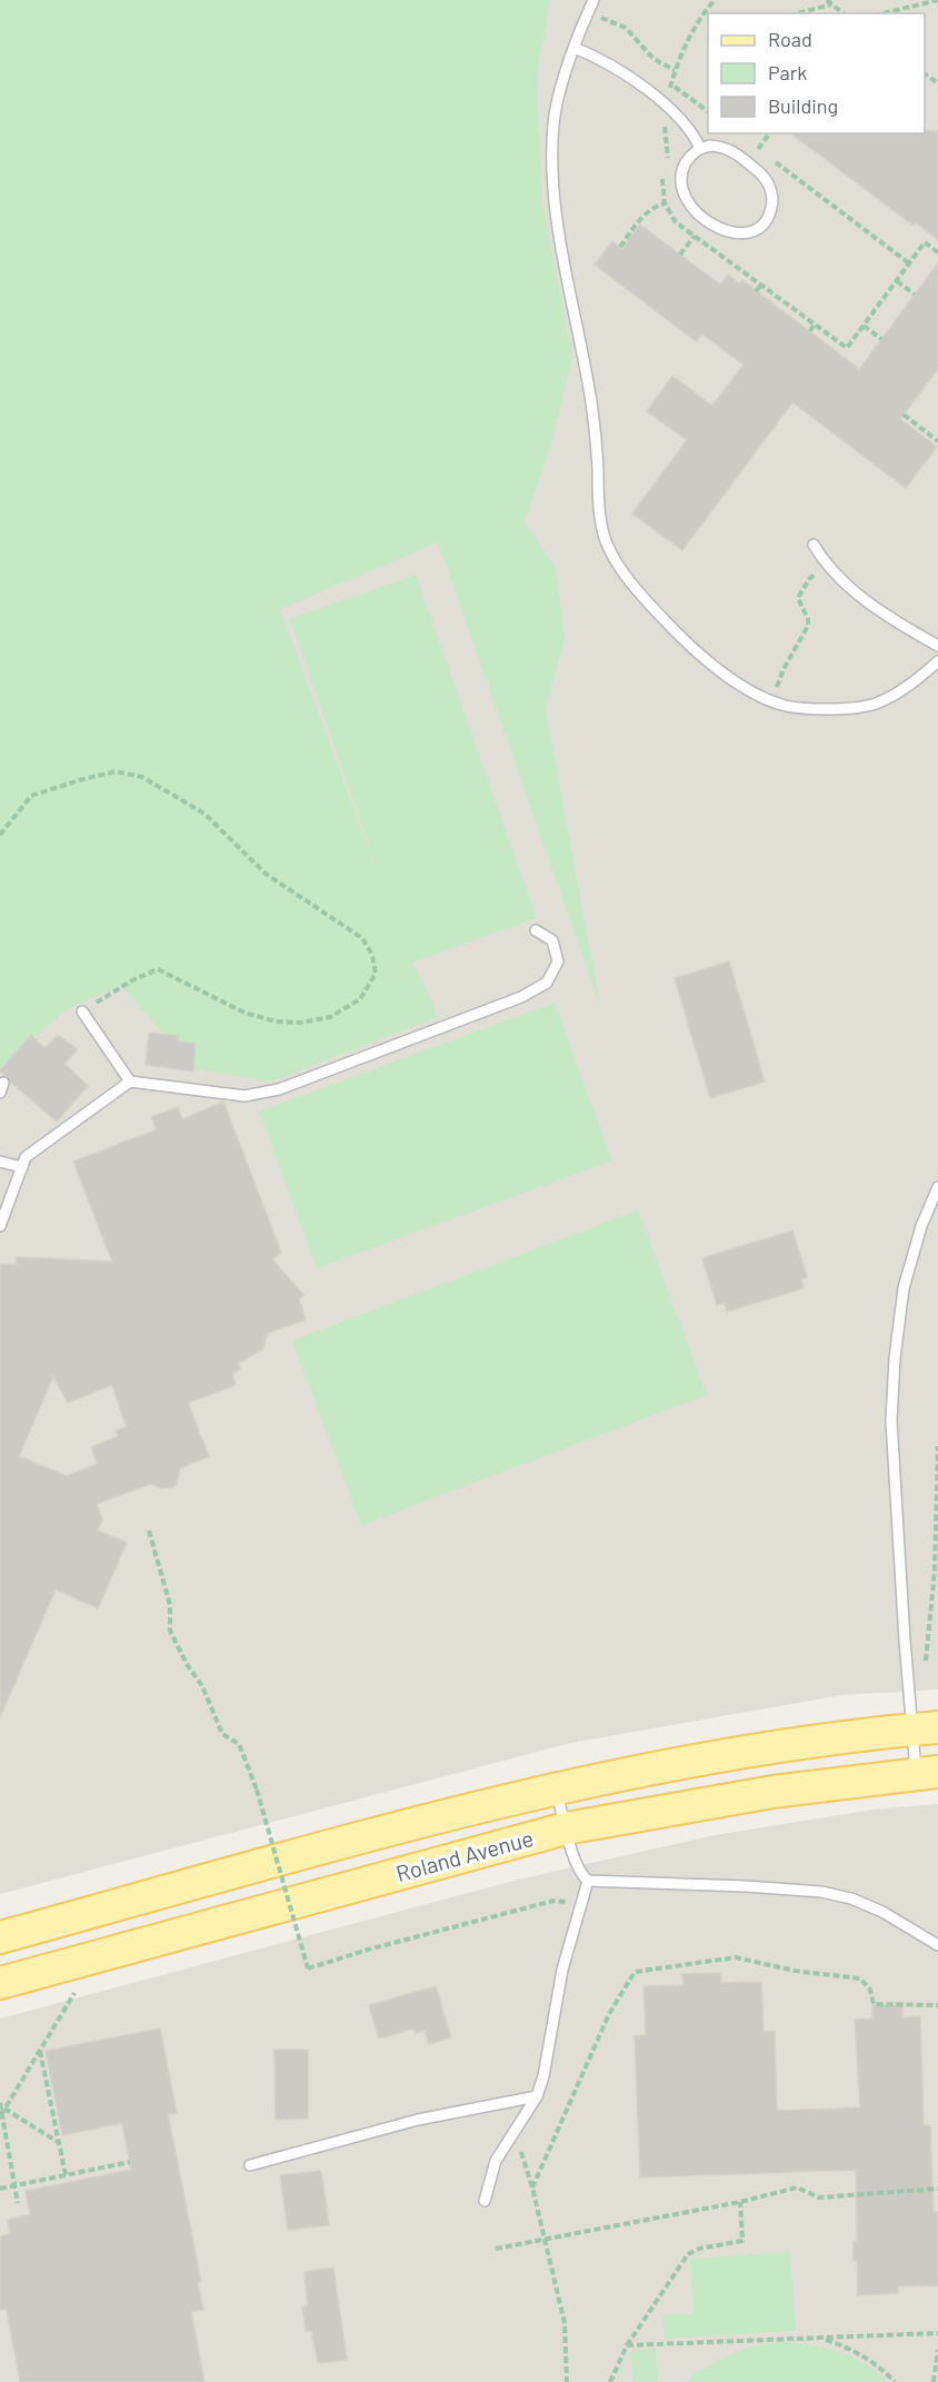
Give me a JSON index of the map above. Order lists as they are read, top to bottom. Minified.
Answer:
{"streets":{"main road":["Roland Avenue"]},"legend":["Road","Park","Building"]}
